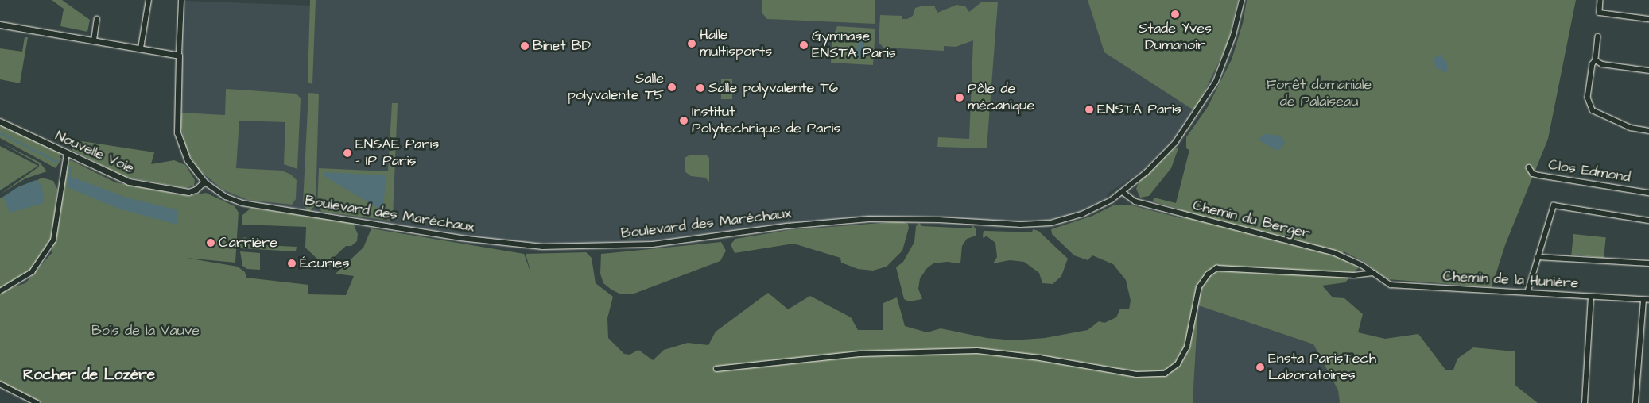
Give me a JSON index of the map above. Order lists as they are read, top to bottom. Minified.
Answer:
{"streets":{"street":["Nouvelle Voie","Clos Edmond","Boulevard des Maréchaux","Chemin du Berger","Chemin de la Hunière"]},"crossings":[["Nouvelle Voie","Boulevard des Maréchaux"],["Boulevard des Maréchaux","Chemin du Berger"],["Chemin du Berger","Chemin de la Hunière"]],"districts":["Rocher de Lozère"],"parks":["Forêt domaniale de Palaiseau","Bois de la Vauve"],"places":["Stade Yves Dumanoir","Halle multisports","Gymnase ENSTA Paris","Binet BD","Salle polyvalente T5","Salle polyvalente T6","Pôle de mécanique","ENSTA Paris","Institut Polytechnique de Paris","ENSAE Paris - IP Paris","Carrière","Écuries","Ensta ParisTech Laboratoires"]}
